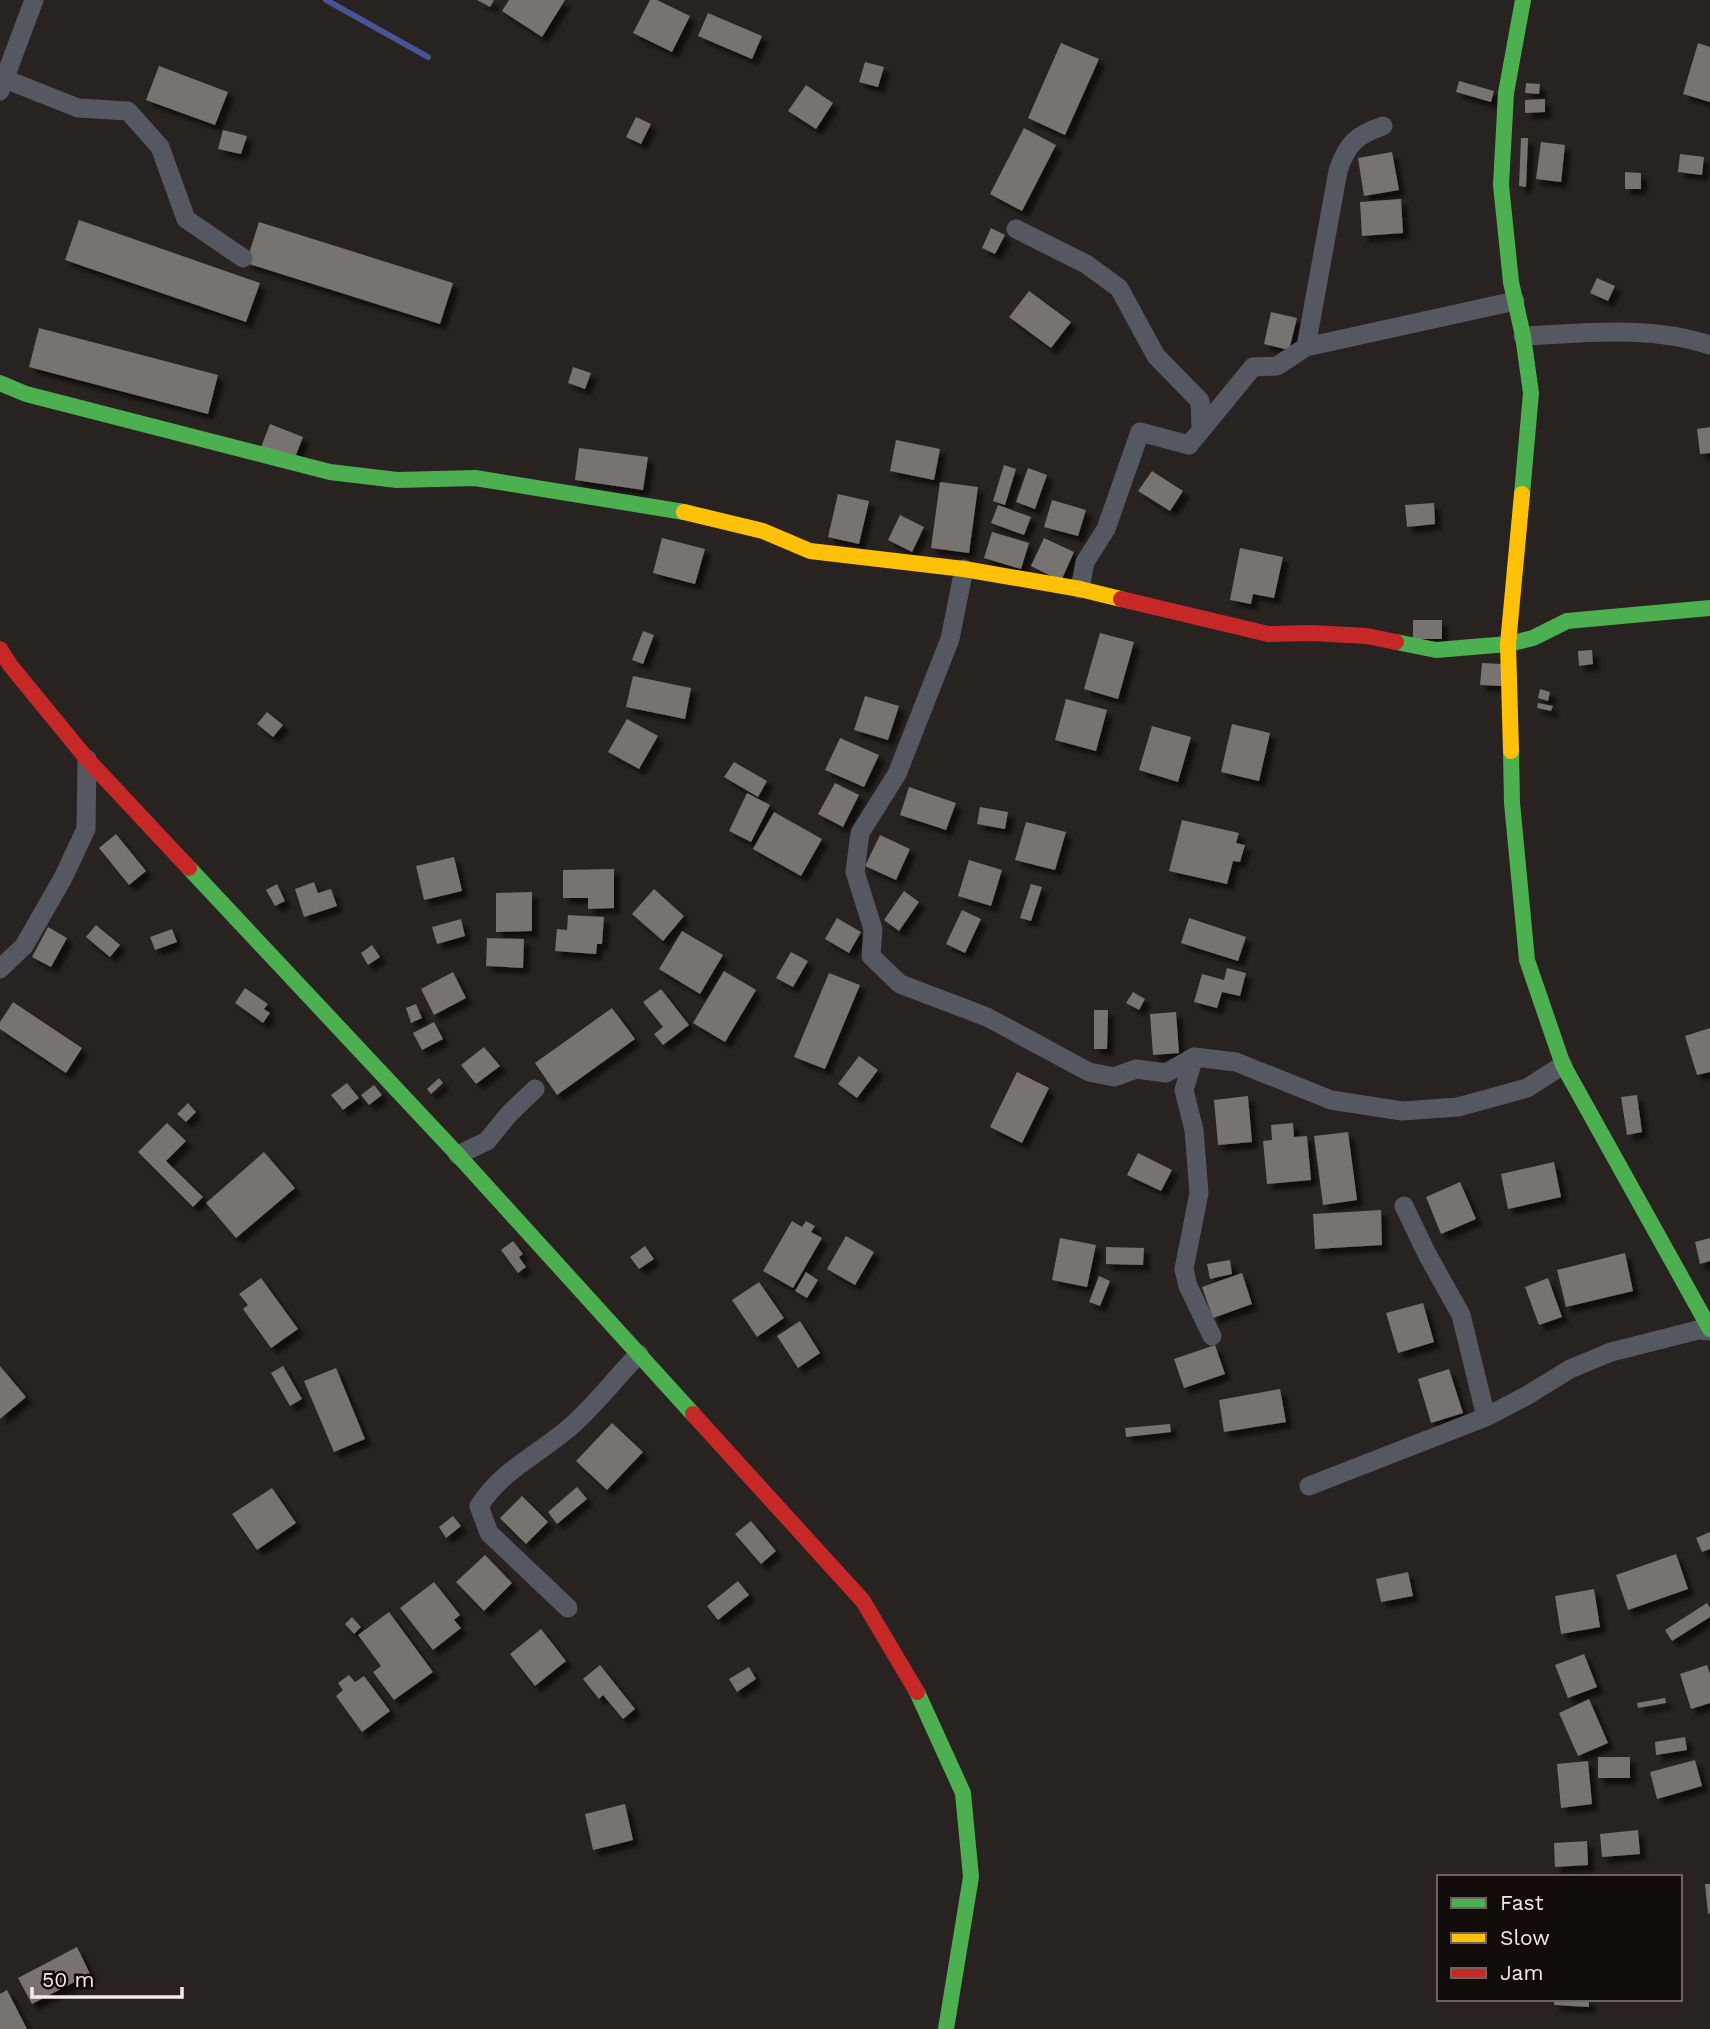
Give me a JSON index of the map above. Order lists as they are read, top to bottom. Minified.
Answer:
{"legend":["Fast","Slow","Jam"],"scale_bar":"50 m"}
